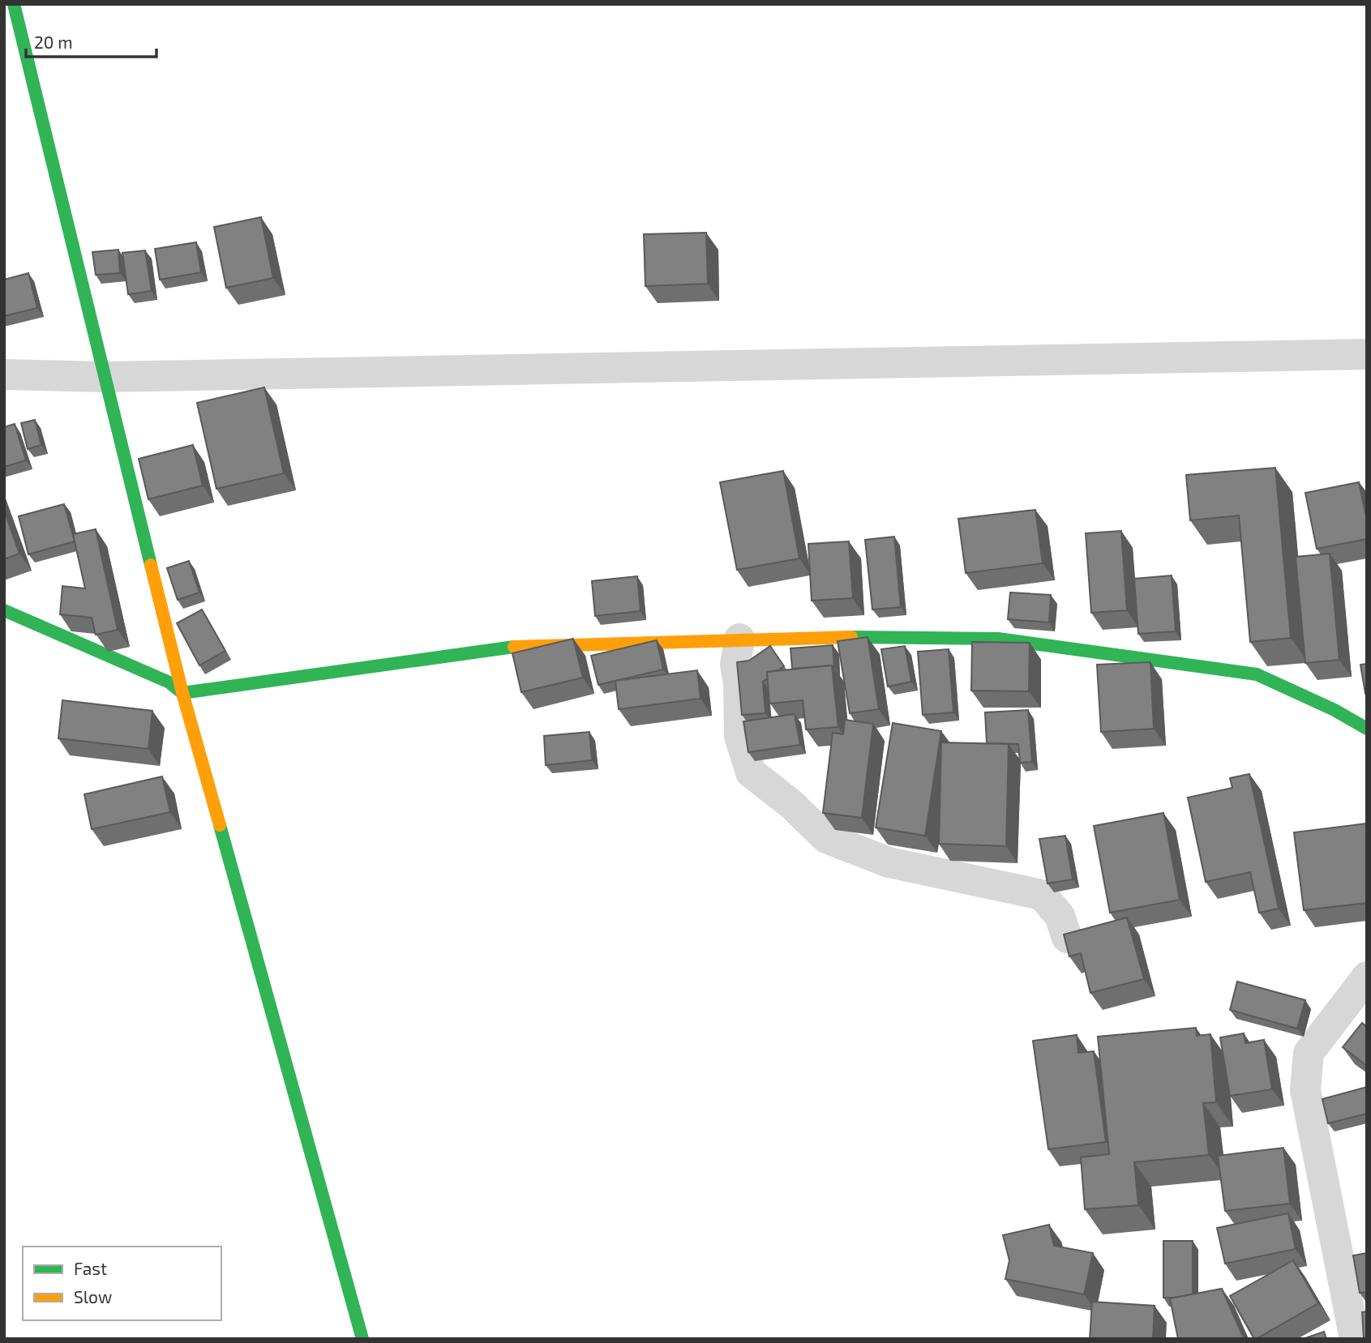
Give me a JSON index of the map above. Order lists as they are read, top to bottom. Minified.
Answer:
{"legend":["Fast","Slow"],"scale_bar":"20 m"}
